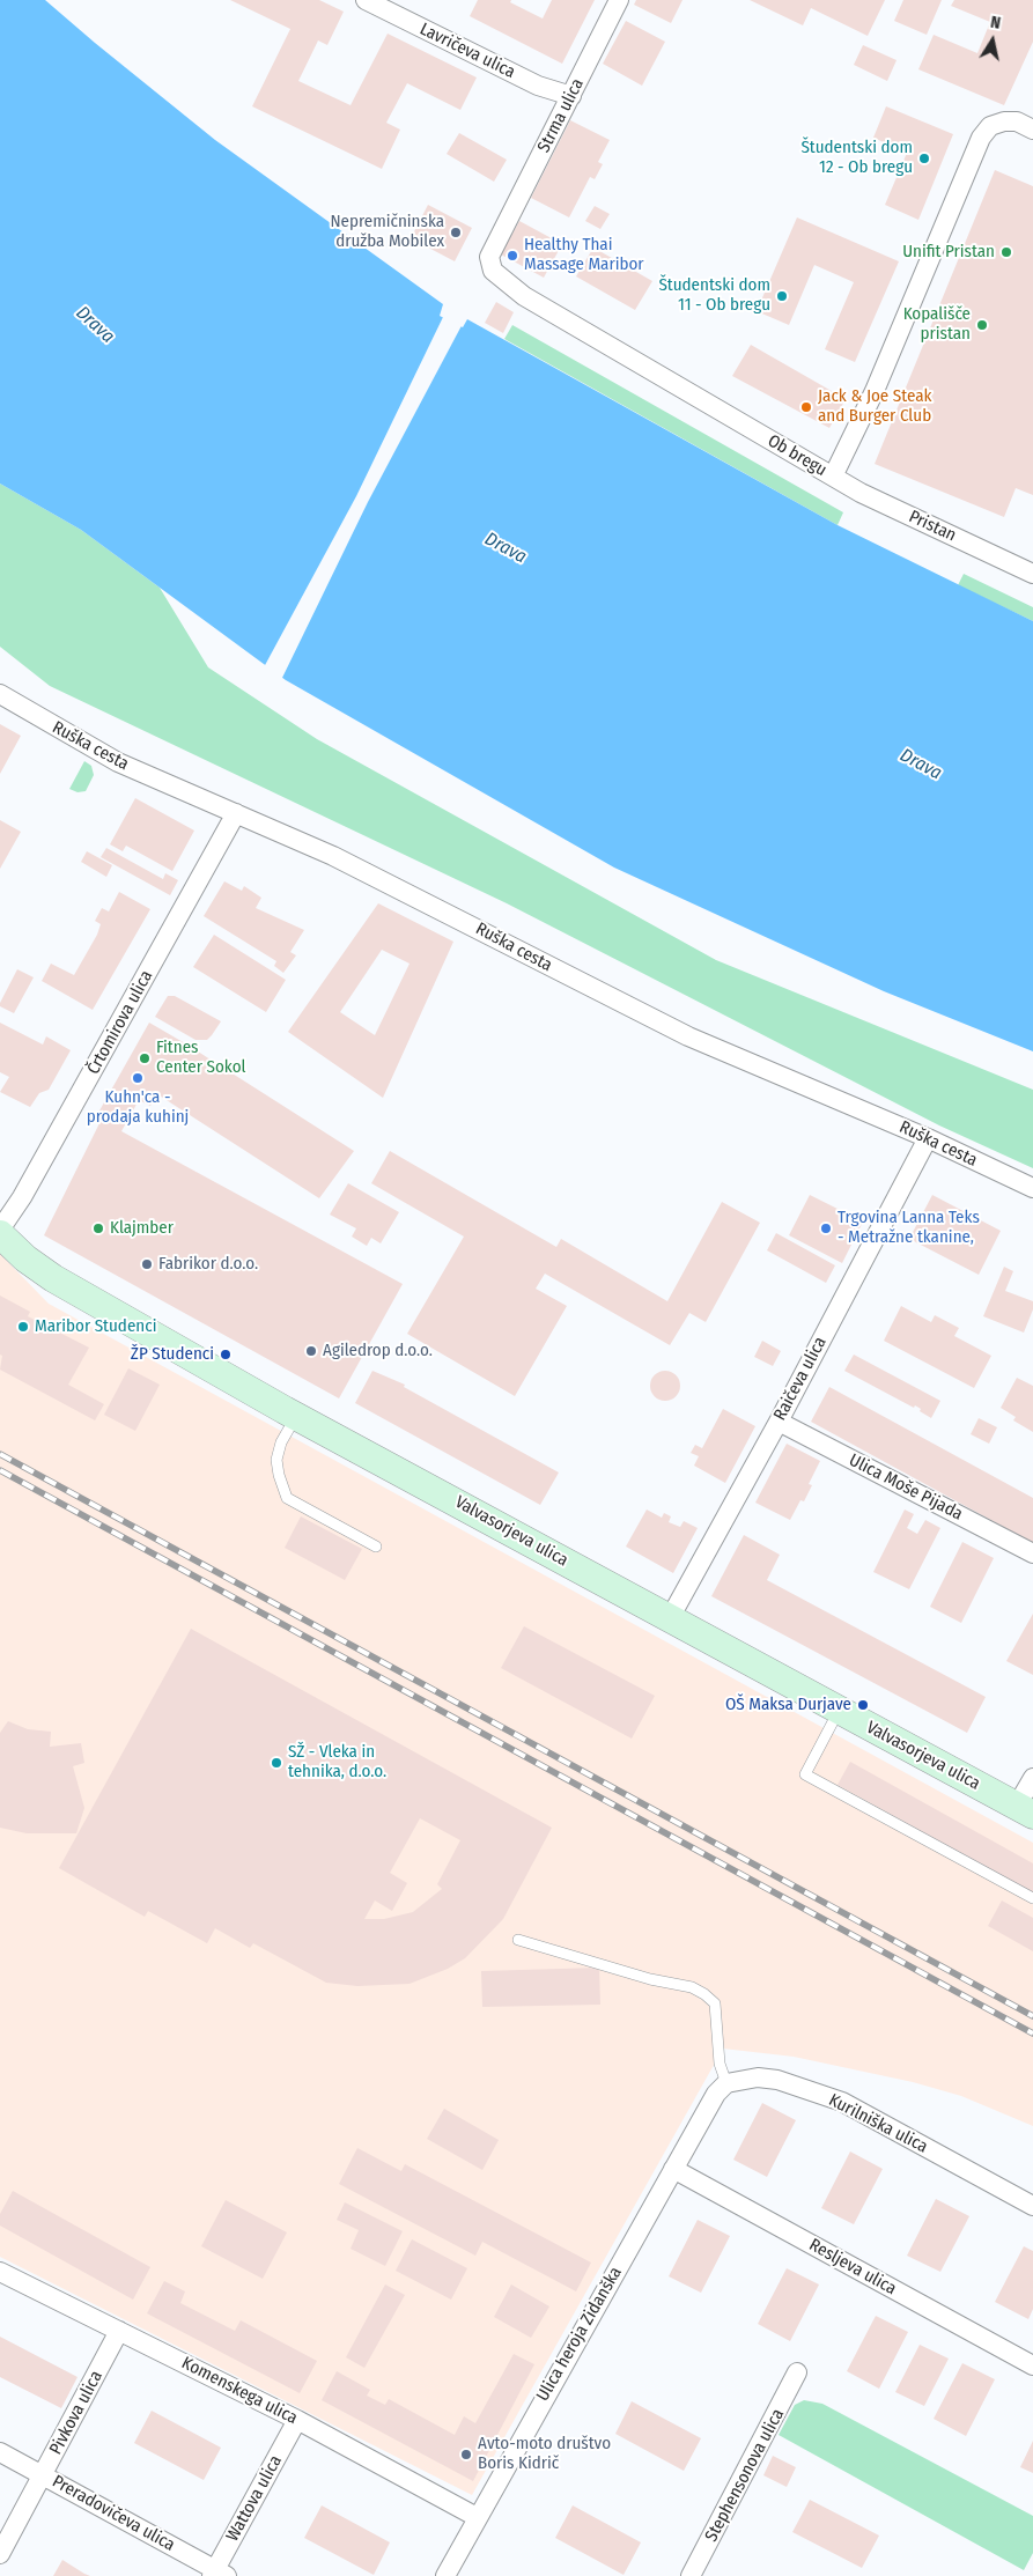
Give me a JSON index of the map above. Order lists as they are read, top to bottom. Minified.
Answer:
{"streets":{"street":["Lavričeva ulica","Strma ulica","Ob bregu","Pristan","Ruška cesta","Črtomirova ulica","Raičeva ulica","Ulica Moše Pijada","Valvasorjeva ulica","Kurilniška ulica","Resljeva ulica","Ulica heroja Zidanška","Komenskega ulica","Pivkova ulica","Stephensonova ulica","Wattova ulica","Preradovičeva ulica"]},"crossings":[["Lavričeva ulica","Strma ulica"],["Strma ulica","Ob bregu"],["Ob bregu","Pristan"],["Ruška cesta","Črtomirova ulica"],["Ruška cesta","Raičeva ulica"],["Črtomirova ulica","Valvasorjeva ulica"],["Raičeva ulica","Ulica Moše Pijada"],["Raičeva ulica","Valvasorjeva ulica"],["Kurilniška ulica","Ulica heroja Zidanška"],["Resljeva ulica","Ulica heroja Zidanška"],["Ulica heroja Zidanška","Komenskega ulica"],["Komenskega ulica","Pivkova ulica"],["Komenskega ulica","Wattova ulica"],["Pivkova ulica","Preradovičeva ulica"],["Wattova ulica","Preradovičeva ulica"]],"water":["Drava"],"places":["Študentski dom 12 - Ob bregu","Nepremičninska družba Mobilex","Unifit Pristan","Healthy Thai Massage Maribor","Študentski dom 11 - Ob bregu","Kopališče pristan","Jack & Joe Steak and Burger Club","Fitnes Center Sokol","Kuhn'ca - prodaja kuhinj","Klajmber","Trgovina Lanna Teks - Metražne tkanine,","Fabrikor d.o.o.","Maribor Studenci","Agiledrop d.o.o.","ŽP Studenci","OŠ Maksa Durjave","SŽ - Vleka in tehnika, d.o.o.","Avto-moto društvo Boris Kidrič"],"north":"top"}
